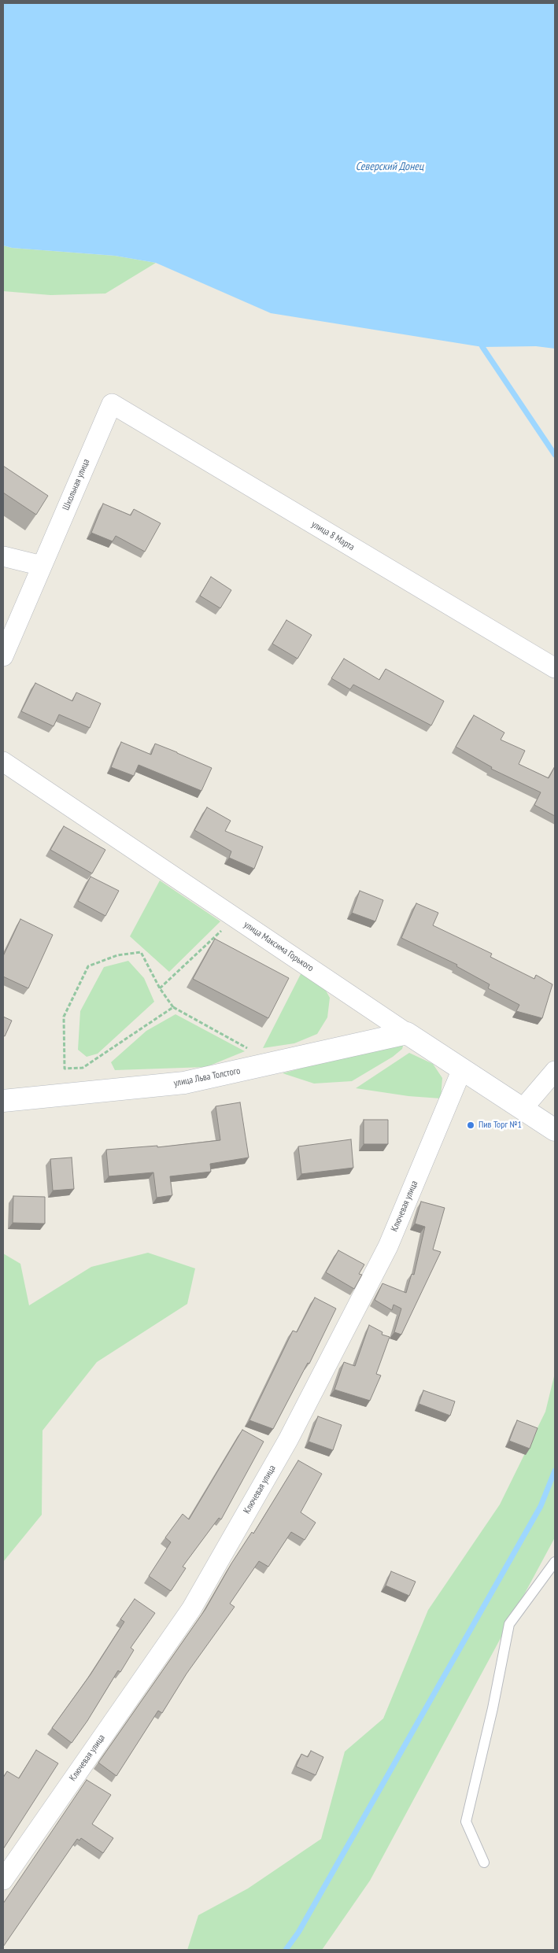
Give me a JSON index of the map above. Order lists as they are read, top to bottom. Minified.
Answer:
{"streets":{"street":["Школьная улица","улица 8 Марта","улица Максима Горького","улица Льва Толстого","Ключевая улица"]},"crossings":[["Школьная улица","улица 8 Марта"],["улица Максима Горького","улица Льва Толстого"],["улица Максима Горького","Ключевая улица"]],"water":["Северский Донец"],"places":["Пив Торг №1"]}
